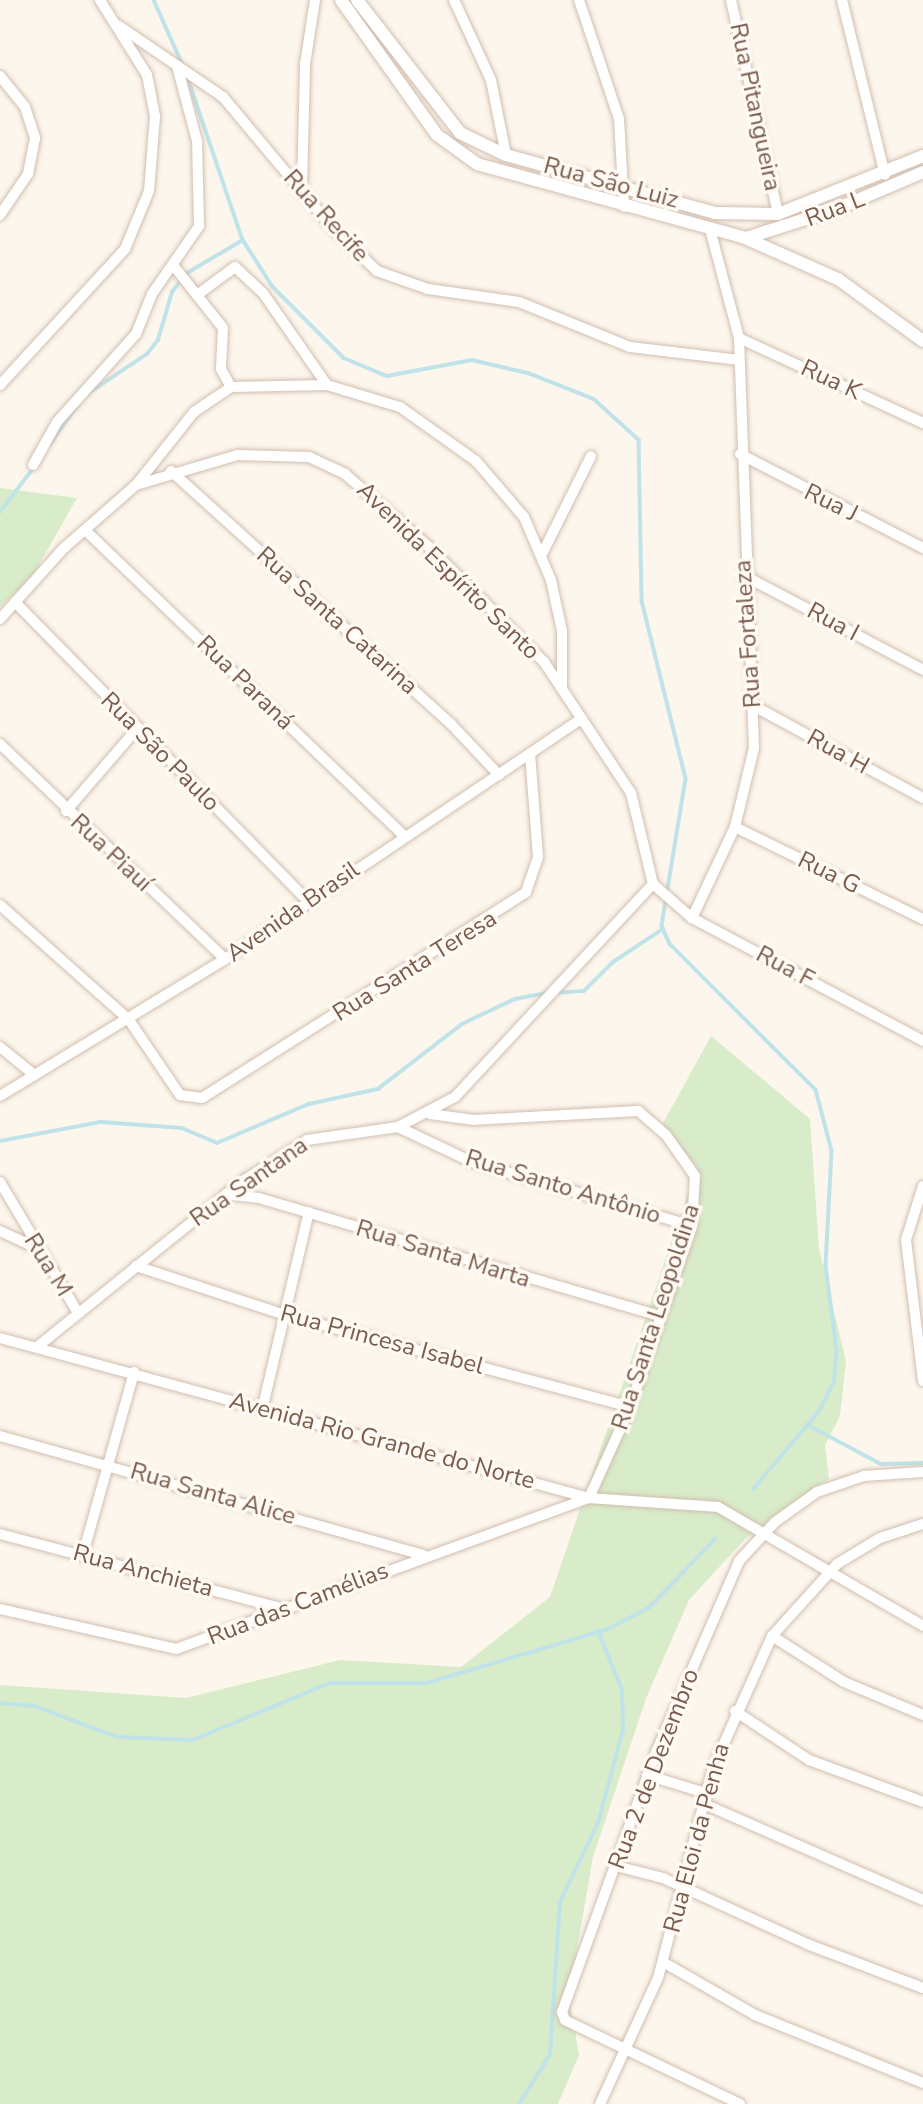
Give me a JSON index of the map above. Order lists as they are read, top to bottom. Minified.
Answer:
{"streets":{"street":["Rua Pitangueira","Rua São Luiz","Rua L","Rua Recife","Rua K","Rua J","Avenida Espírito Santo","Rua Santa Catarina","Rua I","Rua Fortaleza","Rua Paraná","Rua São Paulo","Rua H","Rua Piauí","Rua G","Avenida Brasil","Rua Santa Teresa","Rua F","Rua Santana","Rua Santo Antônio","Rua Santa Marta","Rua M","Rua Santa Leopoldina","Rua Princesa Isabel","Avenida Rio Grande do Norte","Rua Santa Alice","Rua Anchieta","Rua das Camélias","Rua 2 de Dezembro","Rua Eloi da Penha"]},"crossings":[["Rua Pitangueira","Rua São Luiz"],["Rua São Luiz","Rua L"],["Rua Recife","Rua Fortaleza"],["Rua K","Rua Fortaleza"],["Rua J","Rua Fortaleza"],["Avenida Espírito Santo","Rua Santa Catarina"],["Avenida Espírito Santo","Rua Paraná"],["Avenida Espírito Santo","Rua São Paulo"],["Avenida Espírito Santo","Avenida Brasil"],["Avenida Espírito Santo","Rua F"],["Avenida Espírito Santo","Rua Santana"],["Rua Santa Catarina","Avenida Brasil"],["Rua I","Rua Fortaleza"],["Rua Fortaleza","Rua H"],["Rua Fortaleza","Rua G"],["Rua Fortaleza","Rua F"],["Rua Paraná","Avenida Brasil"],["Rua São Paulo","Avenida Brasil"],["Rua Piauí","Avenida Brasil"],["Avenida Brasil","Rua Santa Teresa"],["Rua F","Rua Santana"],["Rua Santana","Rua Santo Antônio"],["Rua Santana","Rua Santa Marta"],["Rua Santana","Rua M"],["Rua Santana","Rua Santa Leopoldina"],["Rua Santana","Rua Princesa Isabel"],["Rua Santana","Avenida Rio Grande do Norte"],["Rua Santo Antônio","Rua Santa Leopoldina"],["Rua Santa Marta","Rua Santa Leopoldina"],["Rua Santa Leopoldina","Rua Princesa Isabel"],["Rua Santa Leopoldina","Avenida Rio Grande do Norte"],["Rua Santa Leopoldina","Rua das Camélias"],["Avenida Rio Grande do Norte","Rua das Camélias"],["Avenida Rio Grande do Norte","Rua 2 de Dezembro"],["Avenida Rio Grande do Norte","Rua Eloi da Penha"],["Rua Santa Alice","Rua das Camélias"],["Rua Anchieta","Rua das Camélias"],["Rua 2 de Dezembro","Rua Eloi da Penha"]]}
